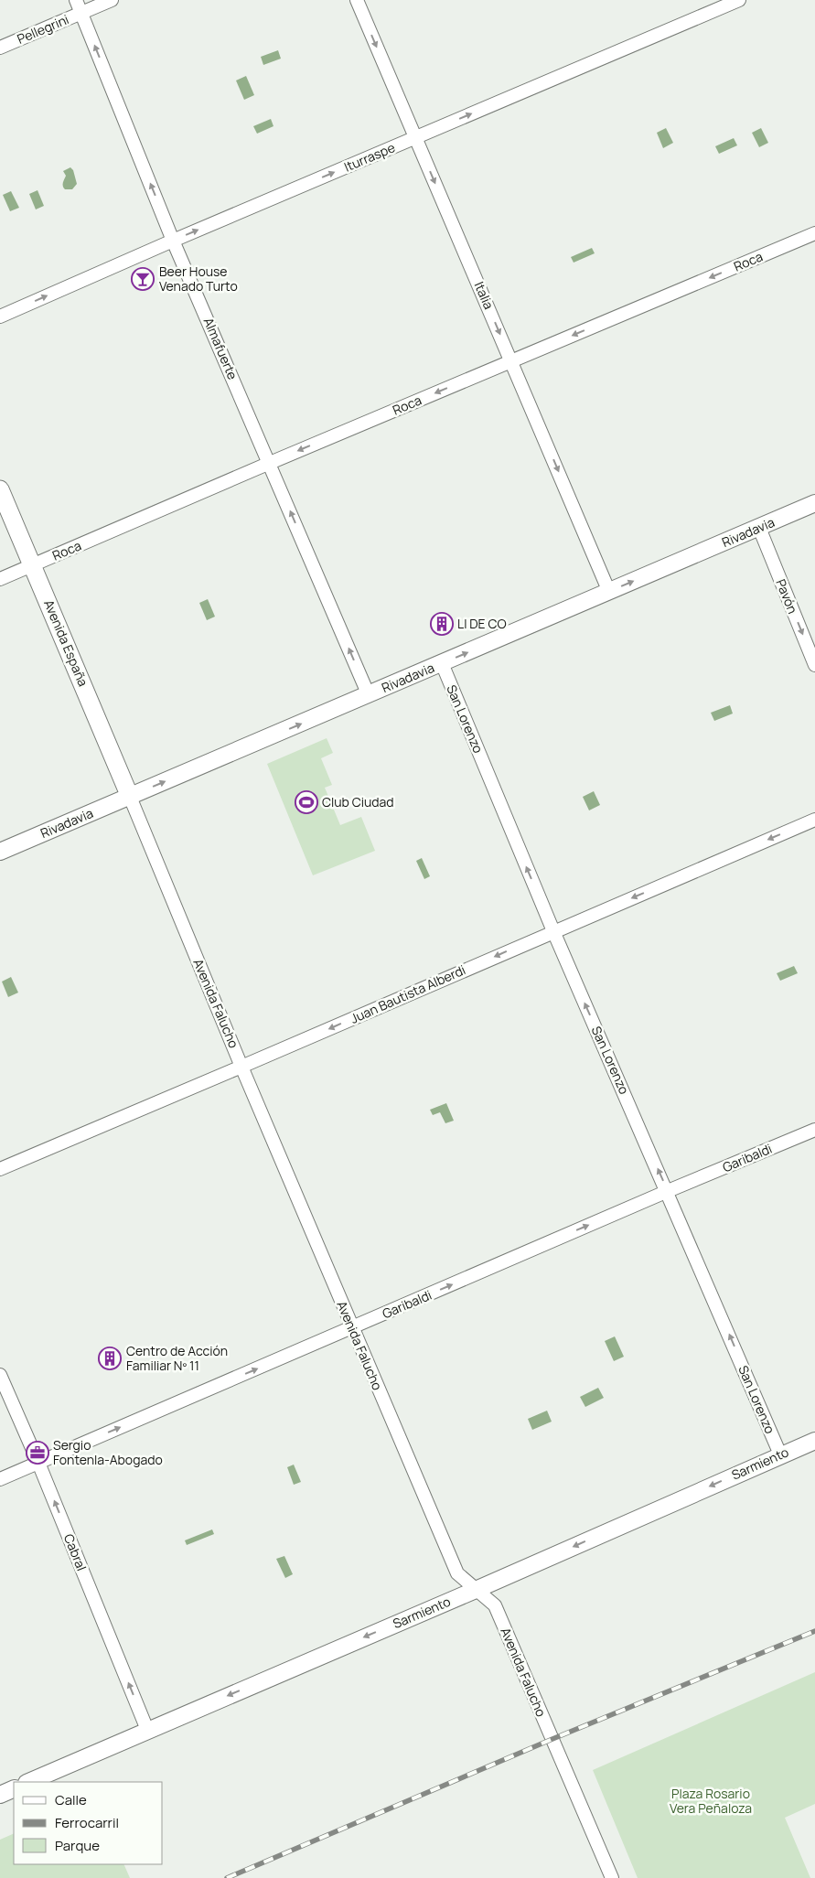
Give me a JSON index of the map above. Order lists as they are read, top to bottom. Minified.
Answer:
{"streets":{"main road":["Avenida España"],"street":["Pellegrini","Iturraspe","Roca","Italia","Almafuerte","Rivadavia","Pavón","San Lorenzo","Juan Bautista Alberdi","Avenida Falucho","Garibaldi","Sarmiento","Cabral"]},"crossings":[["Pellegrini","Almafuerte"],["Iturraspe","Italia"],["Iturraspe","Almafuerte"],["Roca","Italia"],["Roca","Almafuerte"],["Roca","Avenida España"],["Italia","Rivadavia"],["Almafuerte","Rivadavia"],["Rivadavia","Pavón"],["Rivadavia","Avenida España"],["Rivadavia","San Lorenzo"],["Rivadavia","Avenida Falucho"],["Avenida España","Avenida Falucho"],["San Lorenzo","Juan Bautista Alberdi"],["San Lorenzo","Garibaldi"],["San Lorenzo","Sarmiento"],["Juan Bautista Alberdi","Avenida Falucho"],["Avenida Falucho","Garibaldi"],["Avenida Falucho","Sarmiento"],["Garibaldi","Cabral"],["Sarmiento","Cabral"]],"one_way":["Iturraspe","Roca","Italia","Almafuerte","Rivadavia","Pavón","San Lorenzo","Juan Bautista Alberdi","Garibaldi","Sarmiento","Cabral"],"parks":["Plaza Rosario Vera Peñaloza"],"places":{"bar":["Beer House Venado Turto"],"building":["LI DE CO","Centro de Acción Familiar Nº 11"],"sports":["Club Ciudad"],"office":["Sergio Fontenla-Abogado"]},"legend":["Calle","Ferrocarril","Parque"]}
